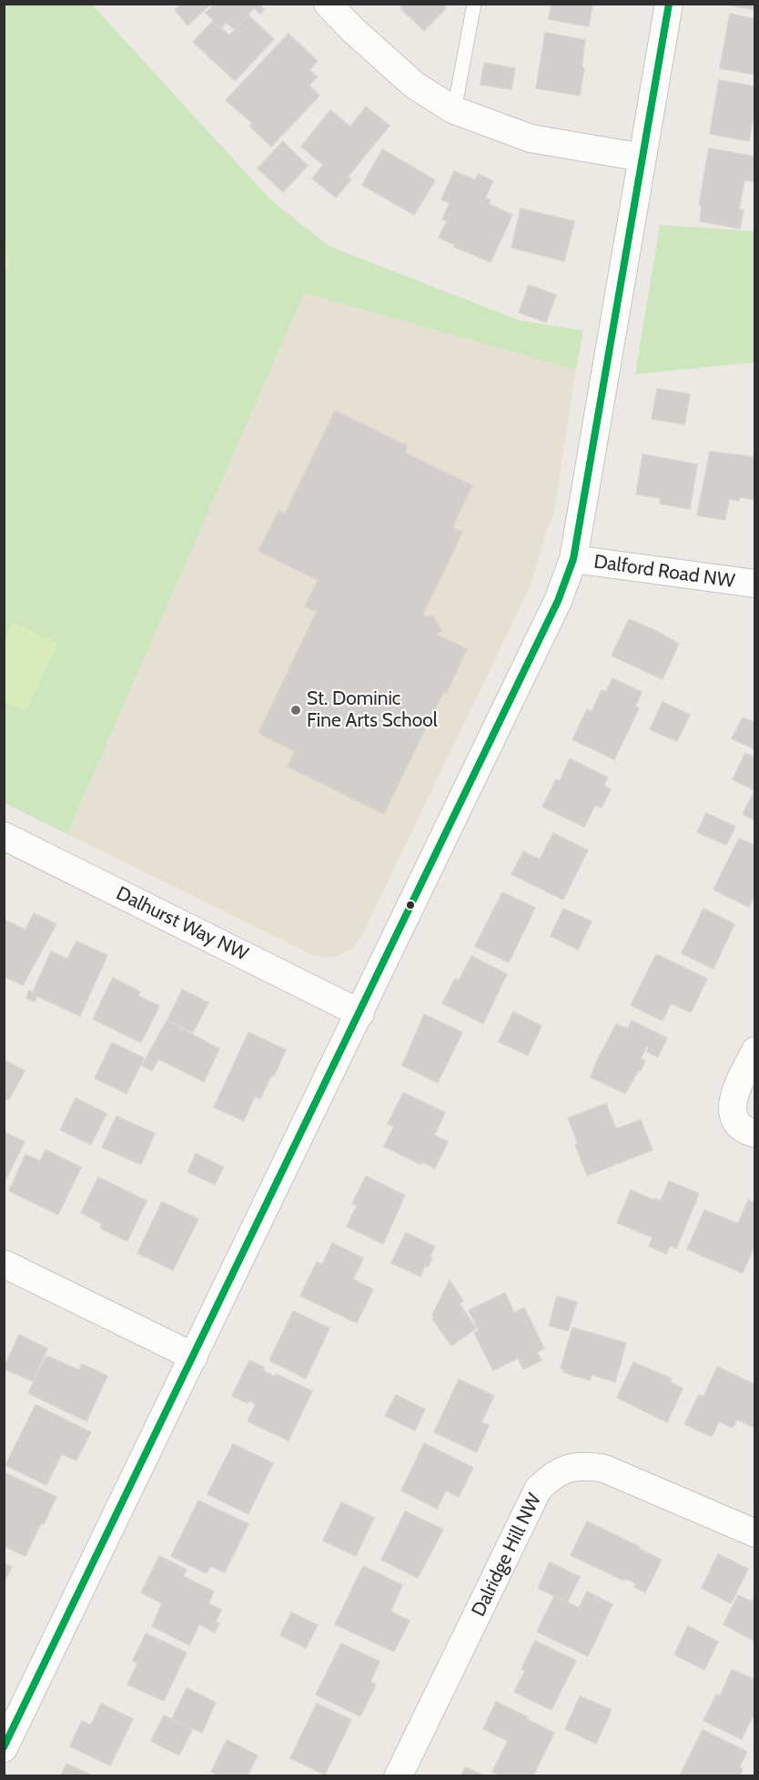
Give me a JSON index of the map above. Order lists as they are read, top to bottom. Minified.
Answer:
{"streets":{"street":["Dalford Road NW","Dalhurst Way NW","Dalridge Hill NW"]},"places":["St. Dominic Fine Arts School"]}
